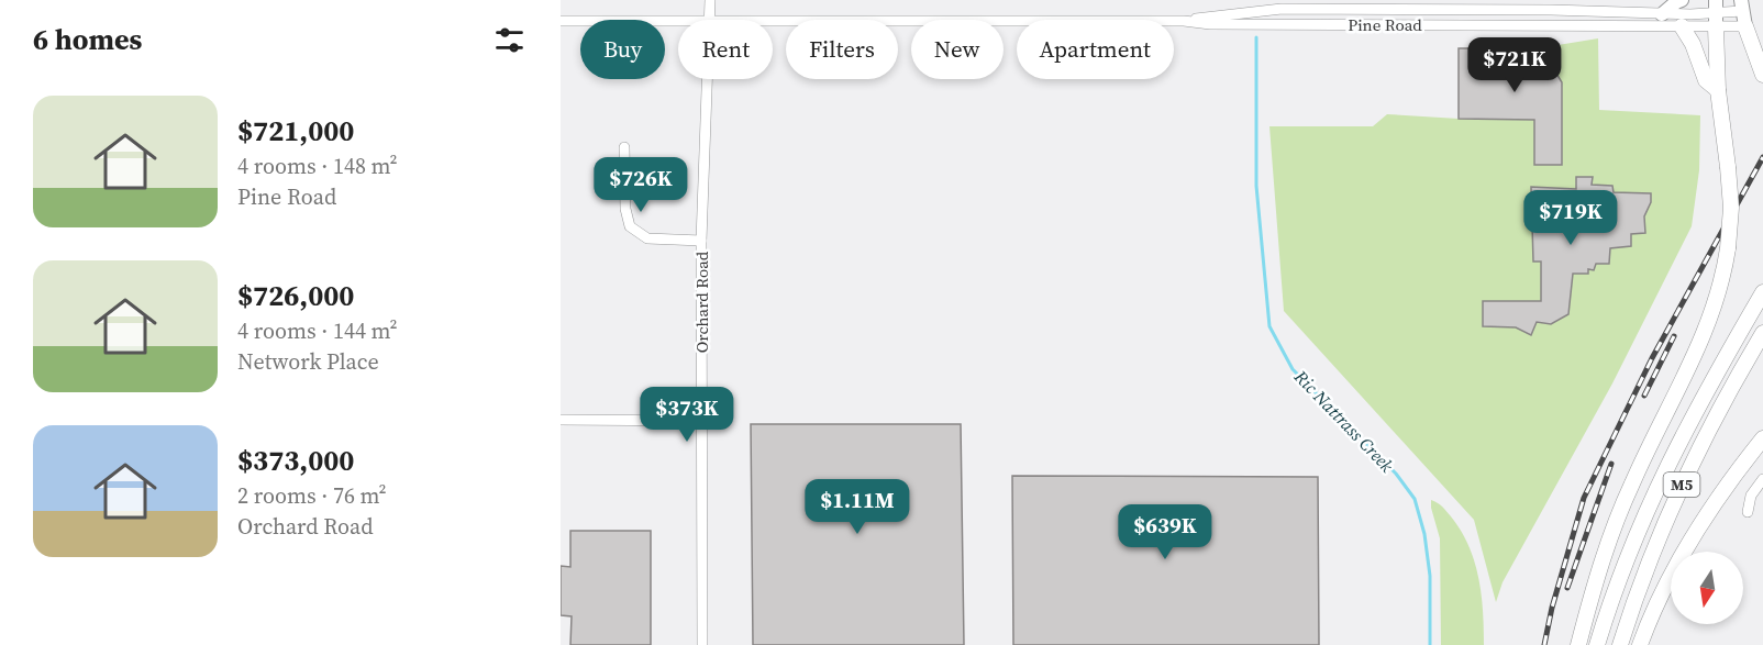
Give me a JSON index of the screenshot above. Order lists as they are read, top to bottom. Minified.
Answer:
{"streets":{"highway":["M5"],"street":["Pine Road","Orchard Road"]},"water":["Ric Nattrass Creek"],"north":"bottom","page":{"heading":"6 homes","chip":["Buy","Rent","Filters","New","Apartment"],"price":["$721K","$726K","$719K","$373K","$1.11M","$639K"],"list":[{"name":"$721,000","note":"4 rooms · 148 m² · Pine Road"},{"name":"$726,000","note":"4 rooms · 144 m² · Network Place"},{"name":"$373,000","note":"2 rooms · 76 m² · Orchard Road"}]}}
